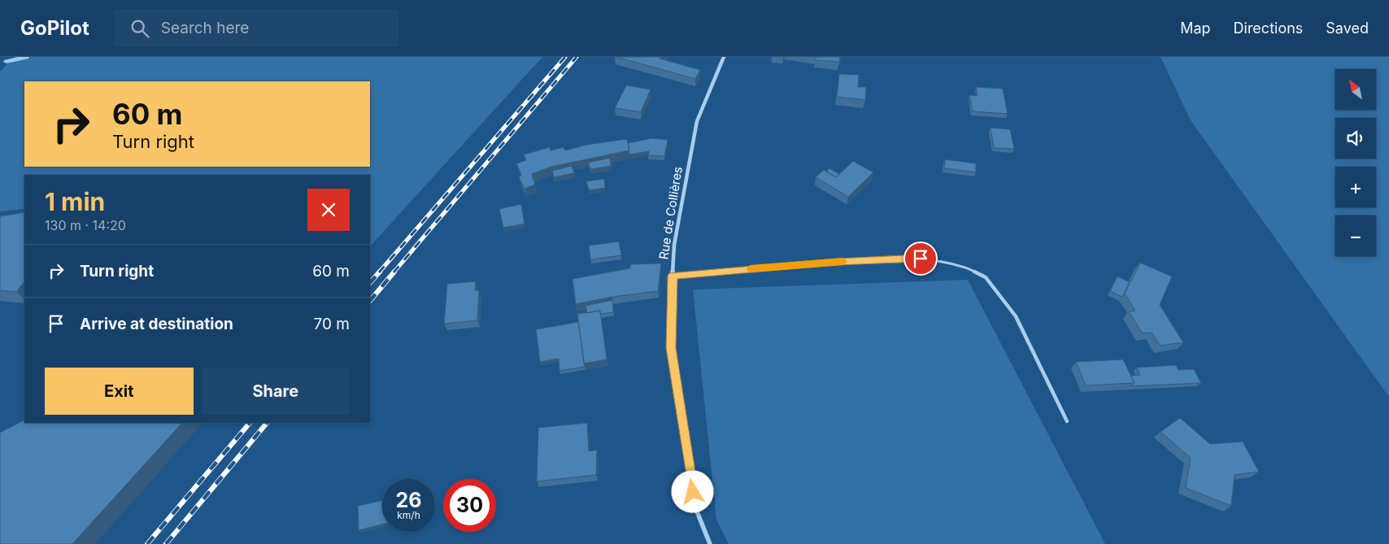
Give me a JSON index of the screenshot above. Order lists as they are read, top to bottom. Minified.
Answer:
{"streets":{"street":["Rue de Collières"]},"north":"top left","page":{"header":"GoPilot","search":"Search here","nav":["Map","Directions","Saved"],"map_buttons":["+","−"],"turn":["60 m","Turn right"],"heading":["1 min","130 m · 14:20"],"list":[{"name":"Turn right","value":"60 m"},{"name":"Arrive at destination","value":"70 m"}],"buttons":["Exit","Share"],"speed":"26 km/h","limit":"30"}}
